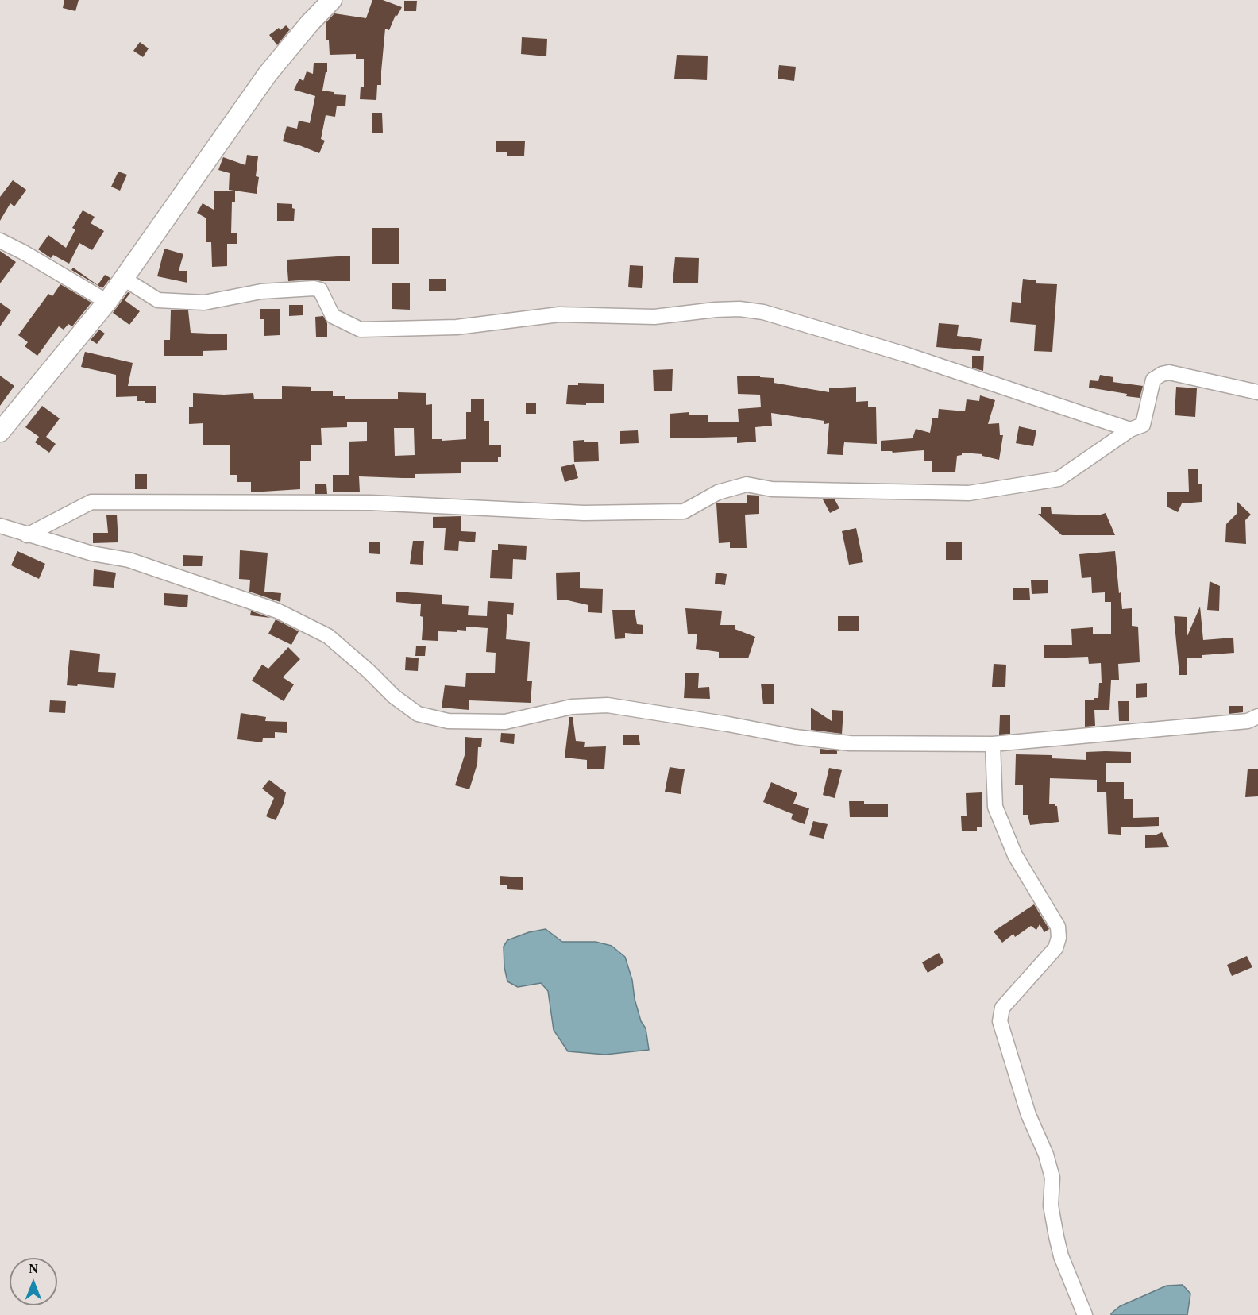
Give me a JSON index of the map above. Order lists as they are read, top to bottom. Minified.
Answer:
{"north":"top"}
